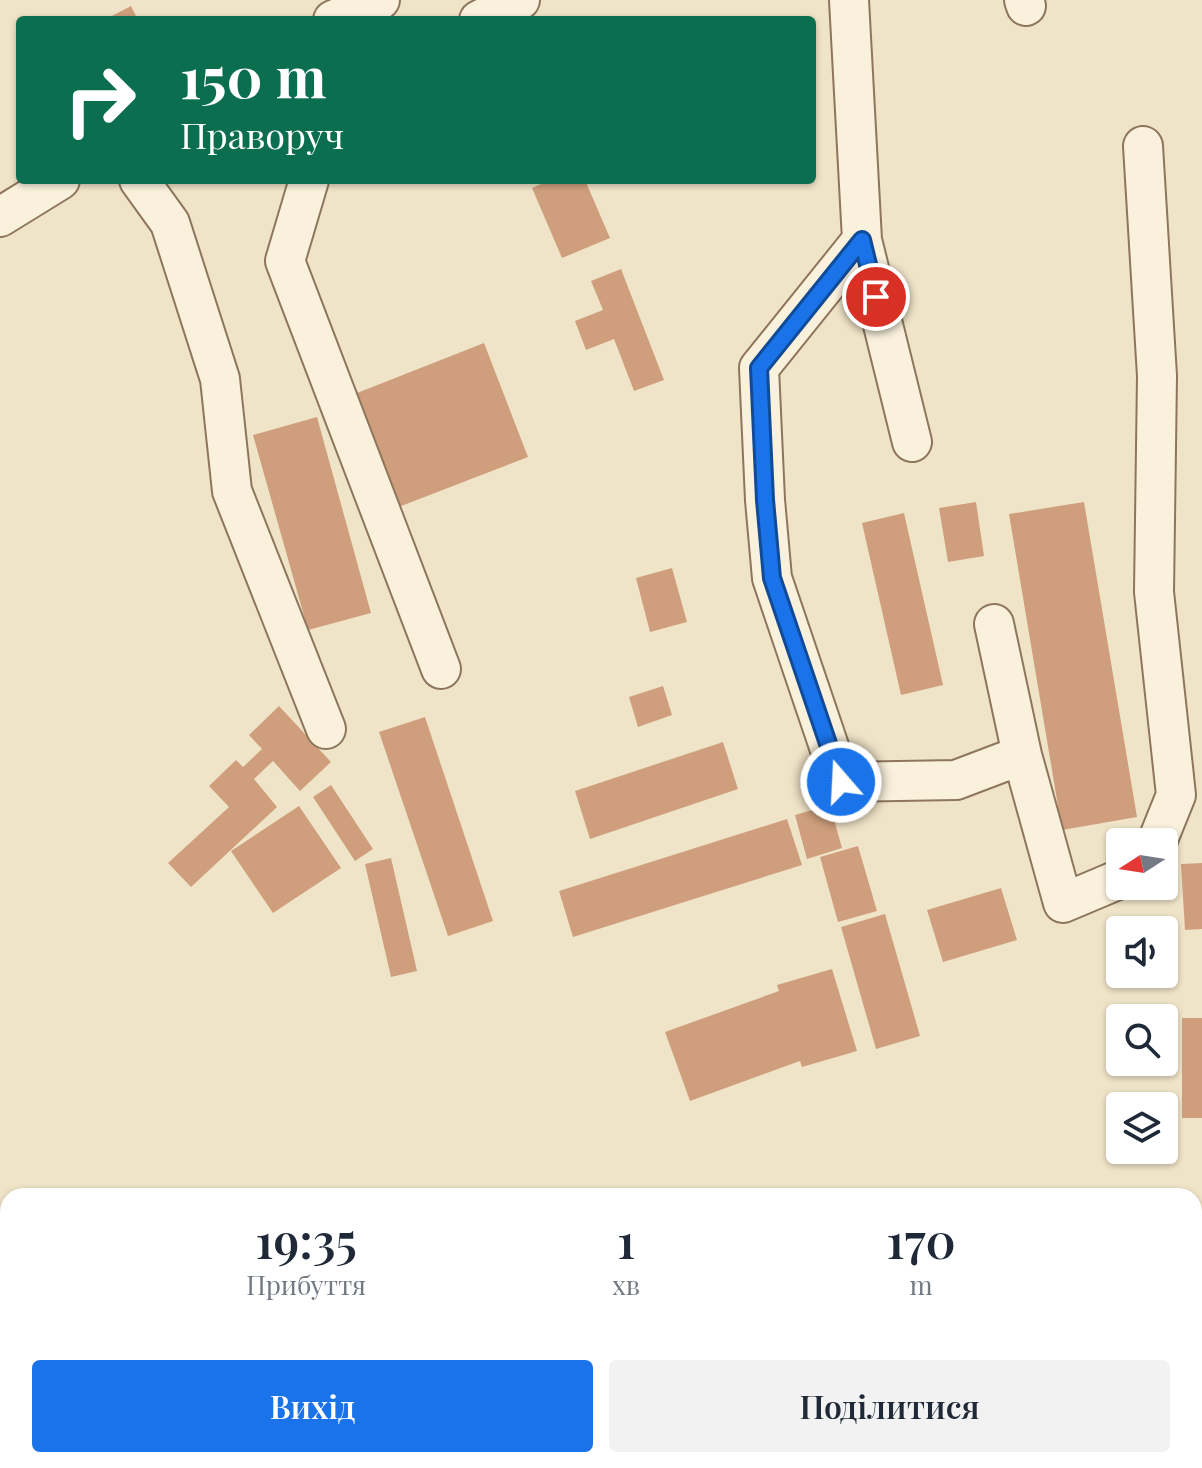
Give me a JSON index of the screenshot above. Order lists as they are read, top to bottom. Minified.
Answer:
{"north":"left","page":{"turn":["150 m","Праворуч"],"eta":["19:35","Прибуття","1","хв","170","m"],"buttons":["Вихід","Поділитися"]}}
